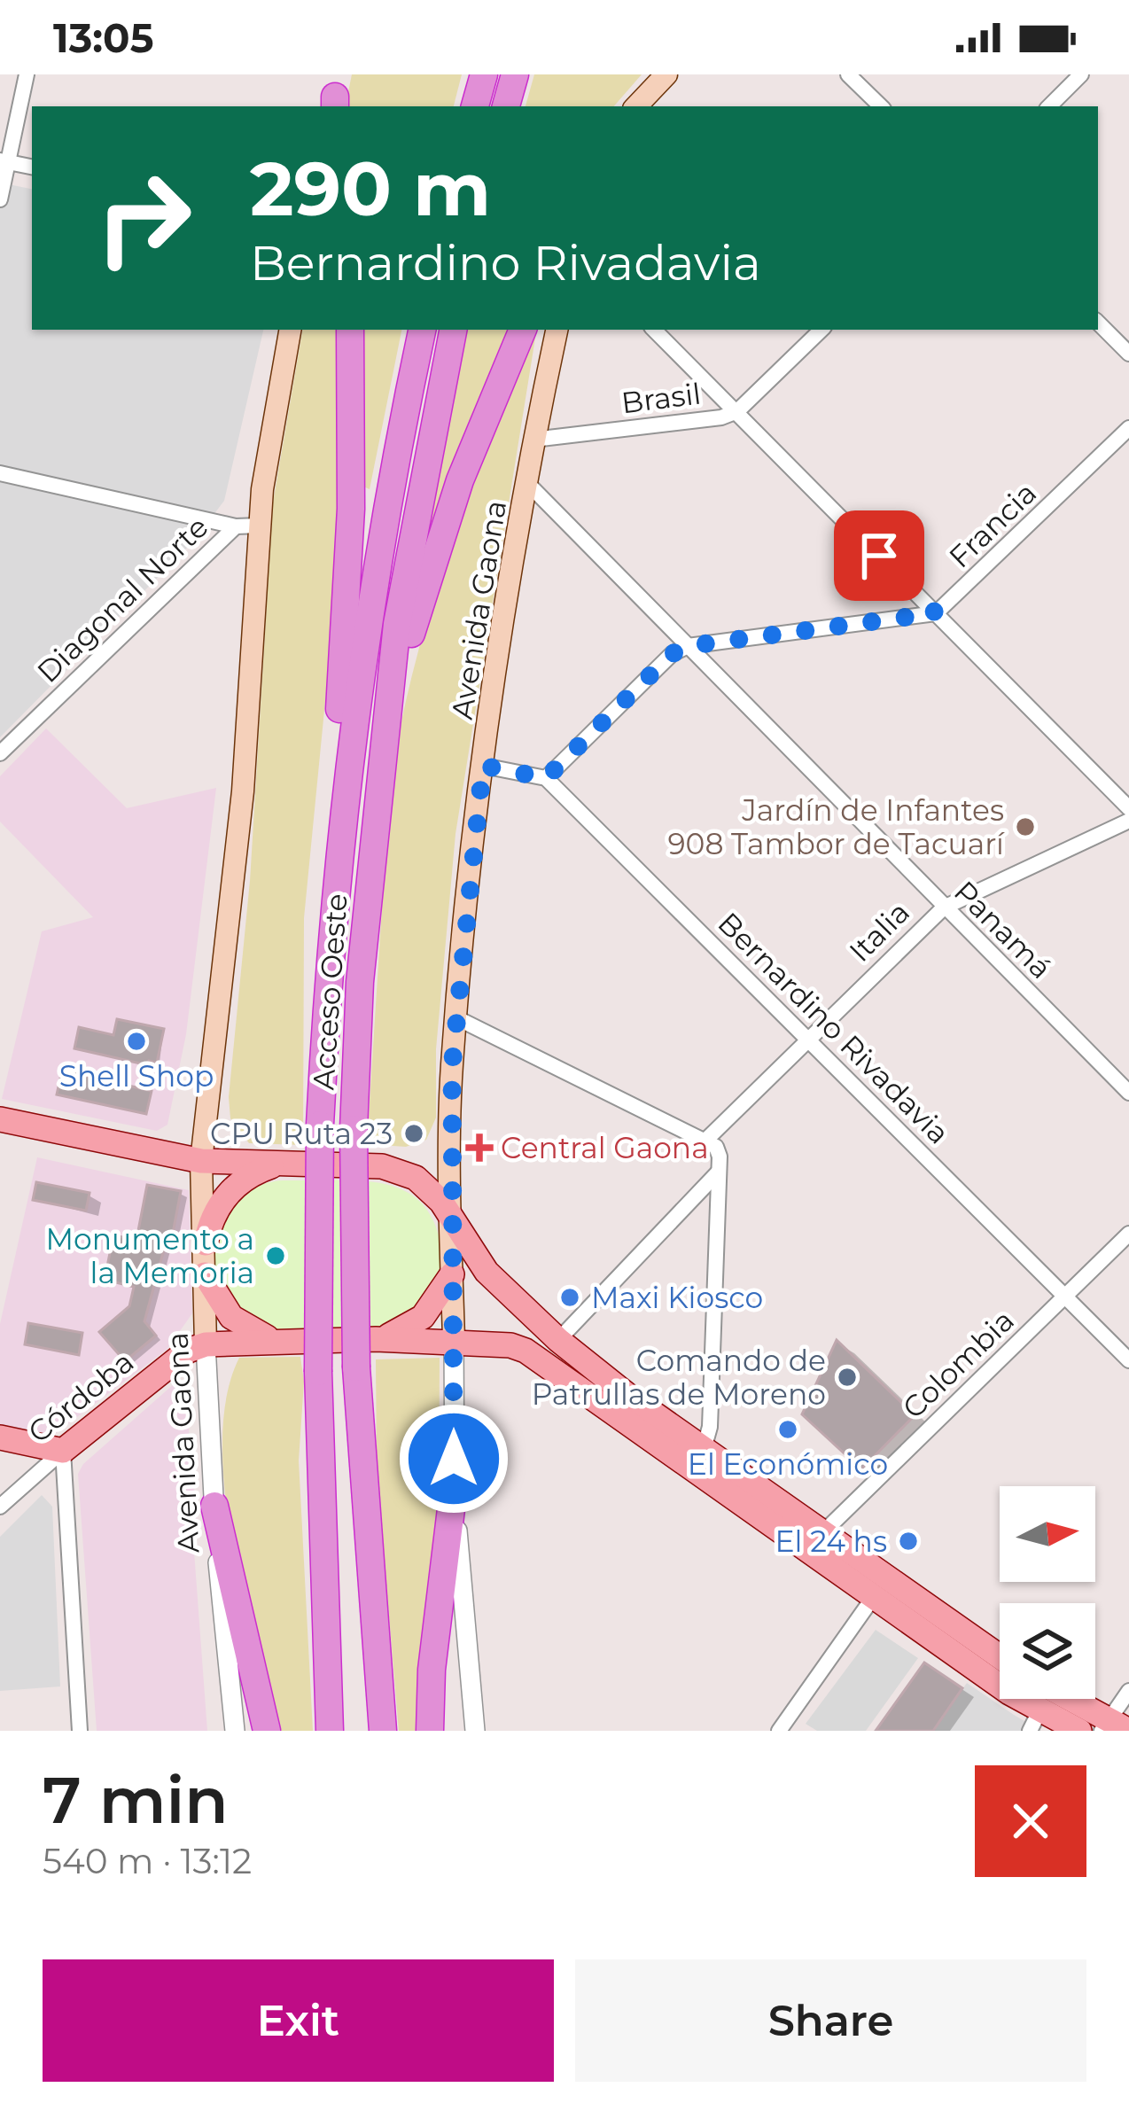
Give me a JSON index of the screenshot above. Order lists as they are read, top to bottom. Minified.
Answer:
{"streets":{"highway":["Acceso Oeste"],"main road":["Avenida Gaona","Córdoba"],"street":["Brasil","Francia","Diagonal Norte","Panamá","Italia","Bernardino Rivadavia","Colombia"]},"crossings":[["Brasil","Avenida Gaona"],["Avenida Gaona","Panamá"],["Avenida Gaona","Córdoba"],["Panamá","Italia"],["Italia","Bernardino Rivadavia"],["Bernardino Rivadavia","Colombia"]],"places":{"other":["Jardín de Infantes 908 Tambor de Tacuarí","Shell Shop","CPU Ruta 23","Monumento a la Memoria","Maxi Kiosco","Comando de Patrullas de Moreno","El Económico","El 24 hs"],"health":["Central Gaona"]},"north":"right","page":{"status":"13:05","turn":["290 m","Bernardino Rivadavia"],"heading":["7 min","540 m · 13:12"],"buttons":["Exit","Share"]}}
